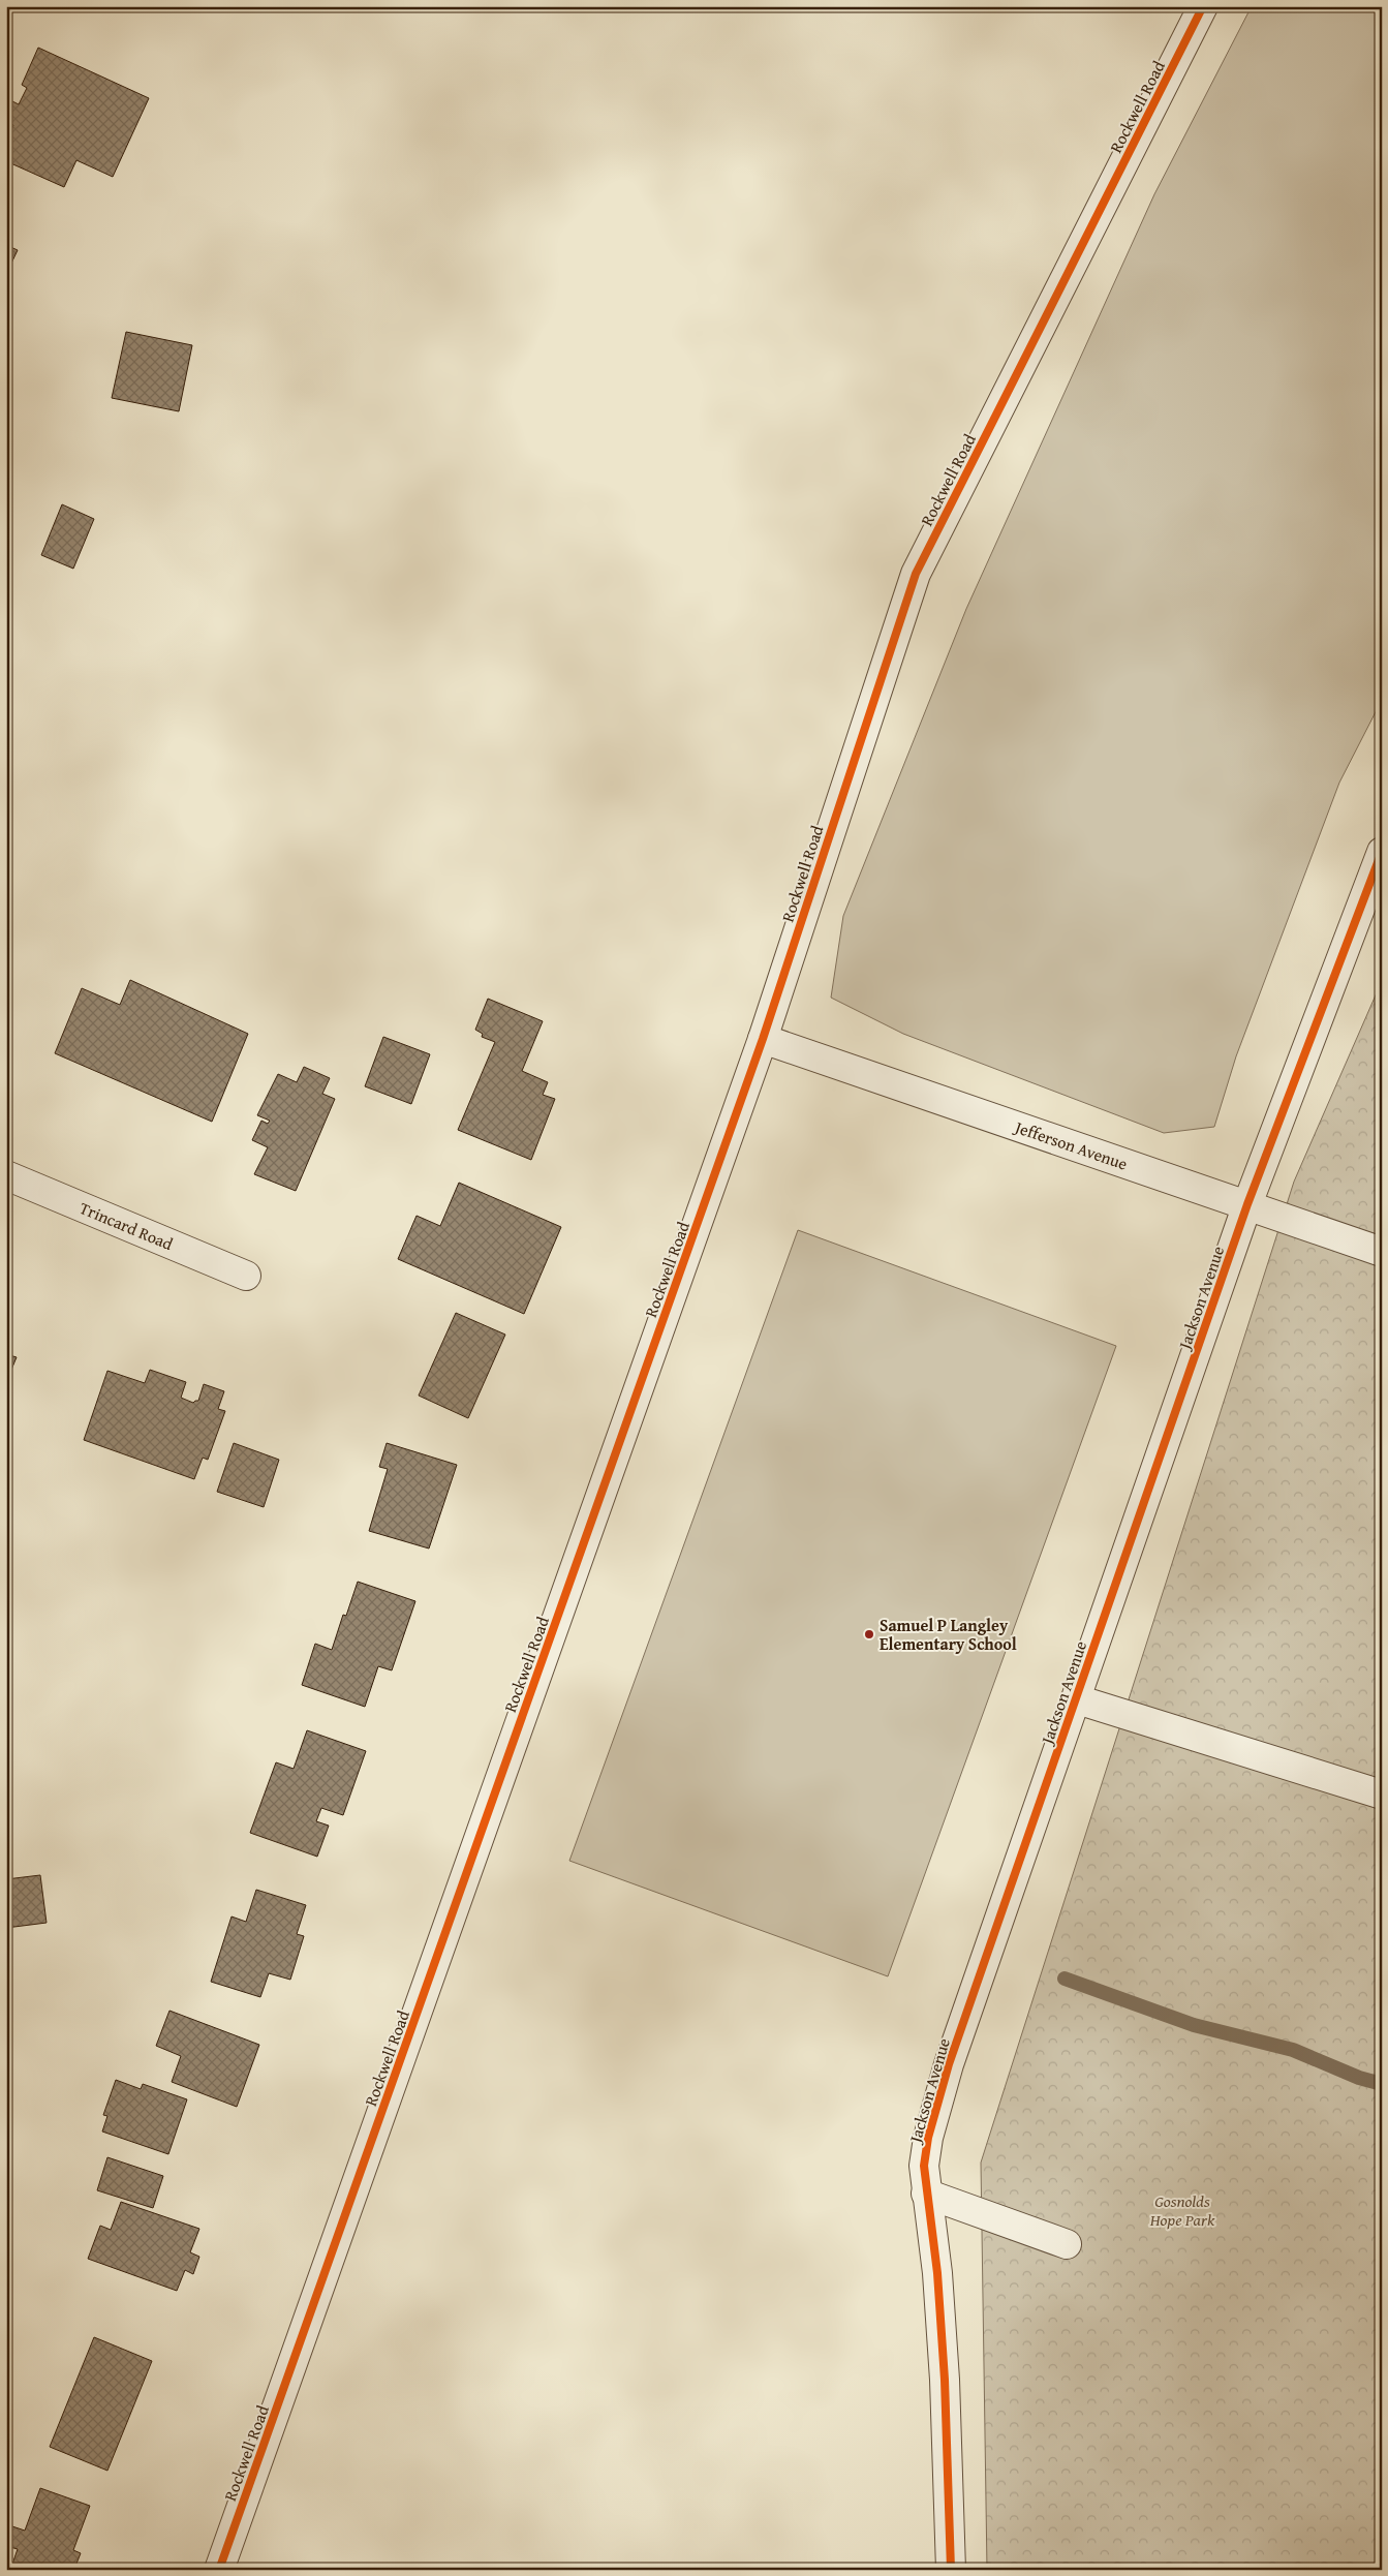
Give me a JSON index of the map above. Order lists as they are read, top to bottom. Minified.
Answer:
{"streets":{"street":["Rockwell Road","Jefferson Avenue","Trincard Road","Jackson Avenue"]},"crossings":[["Rockwell Road","Jefferson Avenue"],["Jefferson Avenue","Jackson Avenue"]],"parks":["Gosnolds Hope Park"],"places":["Samuel P Langley Elementary School"]}
